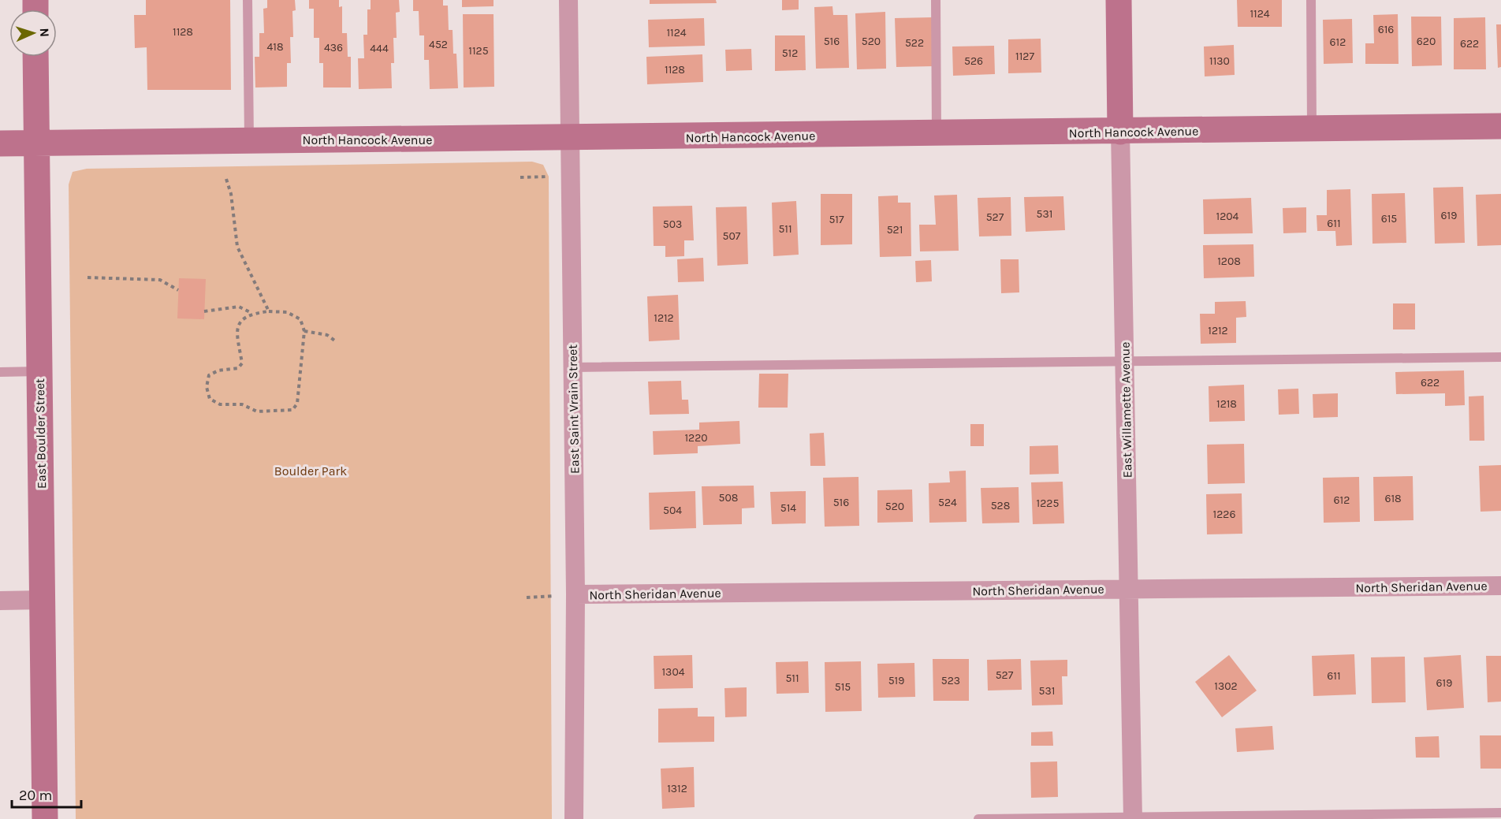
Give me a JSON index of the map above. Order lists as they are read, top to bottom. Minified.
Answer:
{"streets":{"main road":["North Hancock Avenue","East Willamette Avenue","East Boulder Street"],"street":["East Saint Vrain Street","North Sheridan Avenue"]},"crossings":[["North Hancock Avenue","East Saint Vrain Street"],["North Hancock Avenue","East Willamette Avenue"],["North Hancock Avenue","East Boulder Street"],["East Saint Vrain Street","North Sheridan Avenue"],["East Willamette Avenue","North Sheridan Avenue"]],"parks":["Boulder Park"],"house_numbers":["1124","616","1128","1124","516","520","620","612","522","622","452","418","436","444","1125","512","1127","526","1130","1128","531","619","1204","527","615","517","611","503","511","521","507","1208","1212","1212","622","1218","1220","508","618","612","516","524","1225","528","520","514","504","1226","1304","527","611","511","519","523","619","1302","515","531","1312"],"scale_bar":"20 m","north":"right"}
